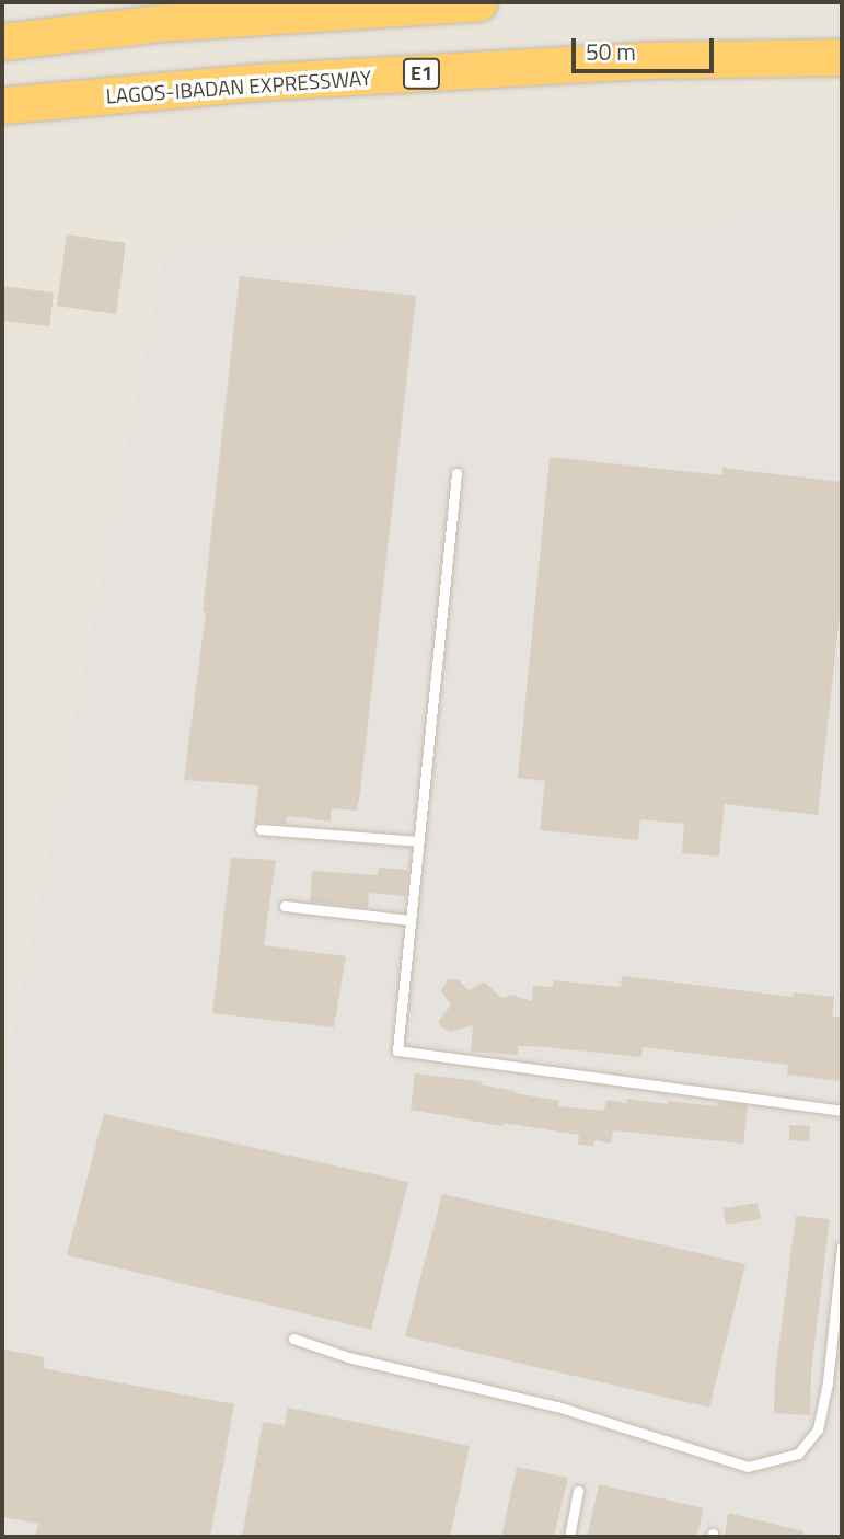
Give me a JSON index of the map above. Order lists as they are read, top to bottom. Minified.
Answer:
{"streets":{"highway":["E1","LAGOS-IBADAN EXPRESSWAY"]},"scale_bar":"50 m"}
